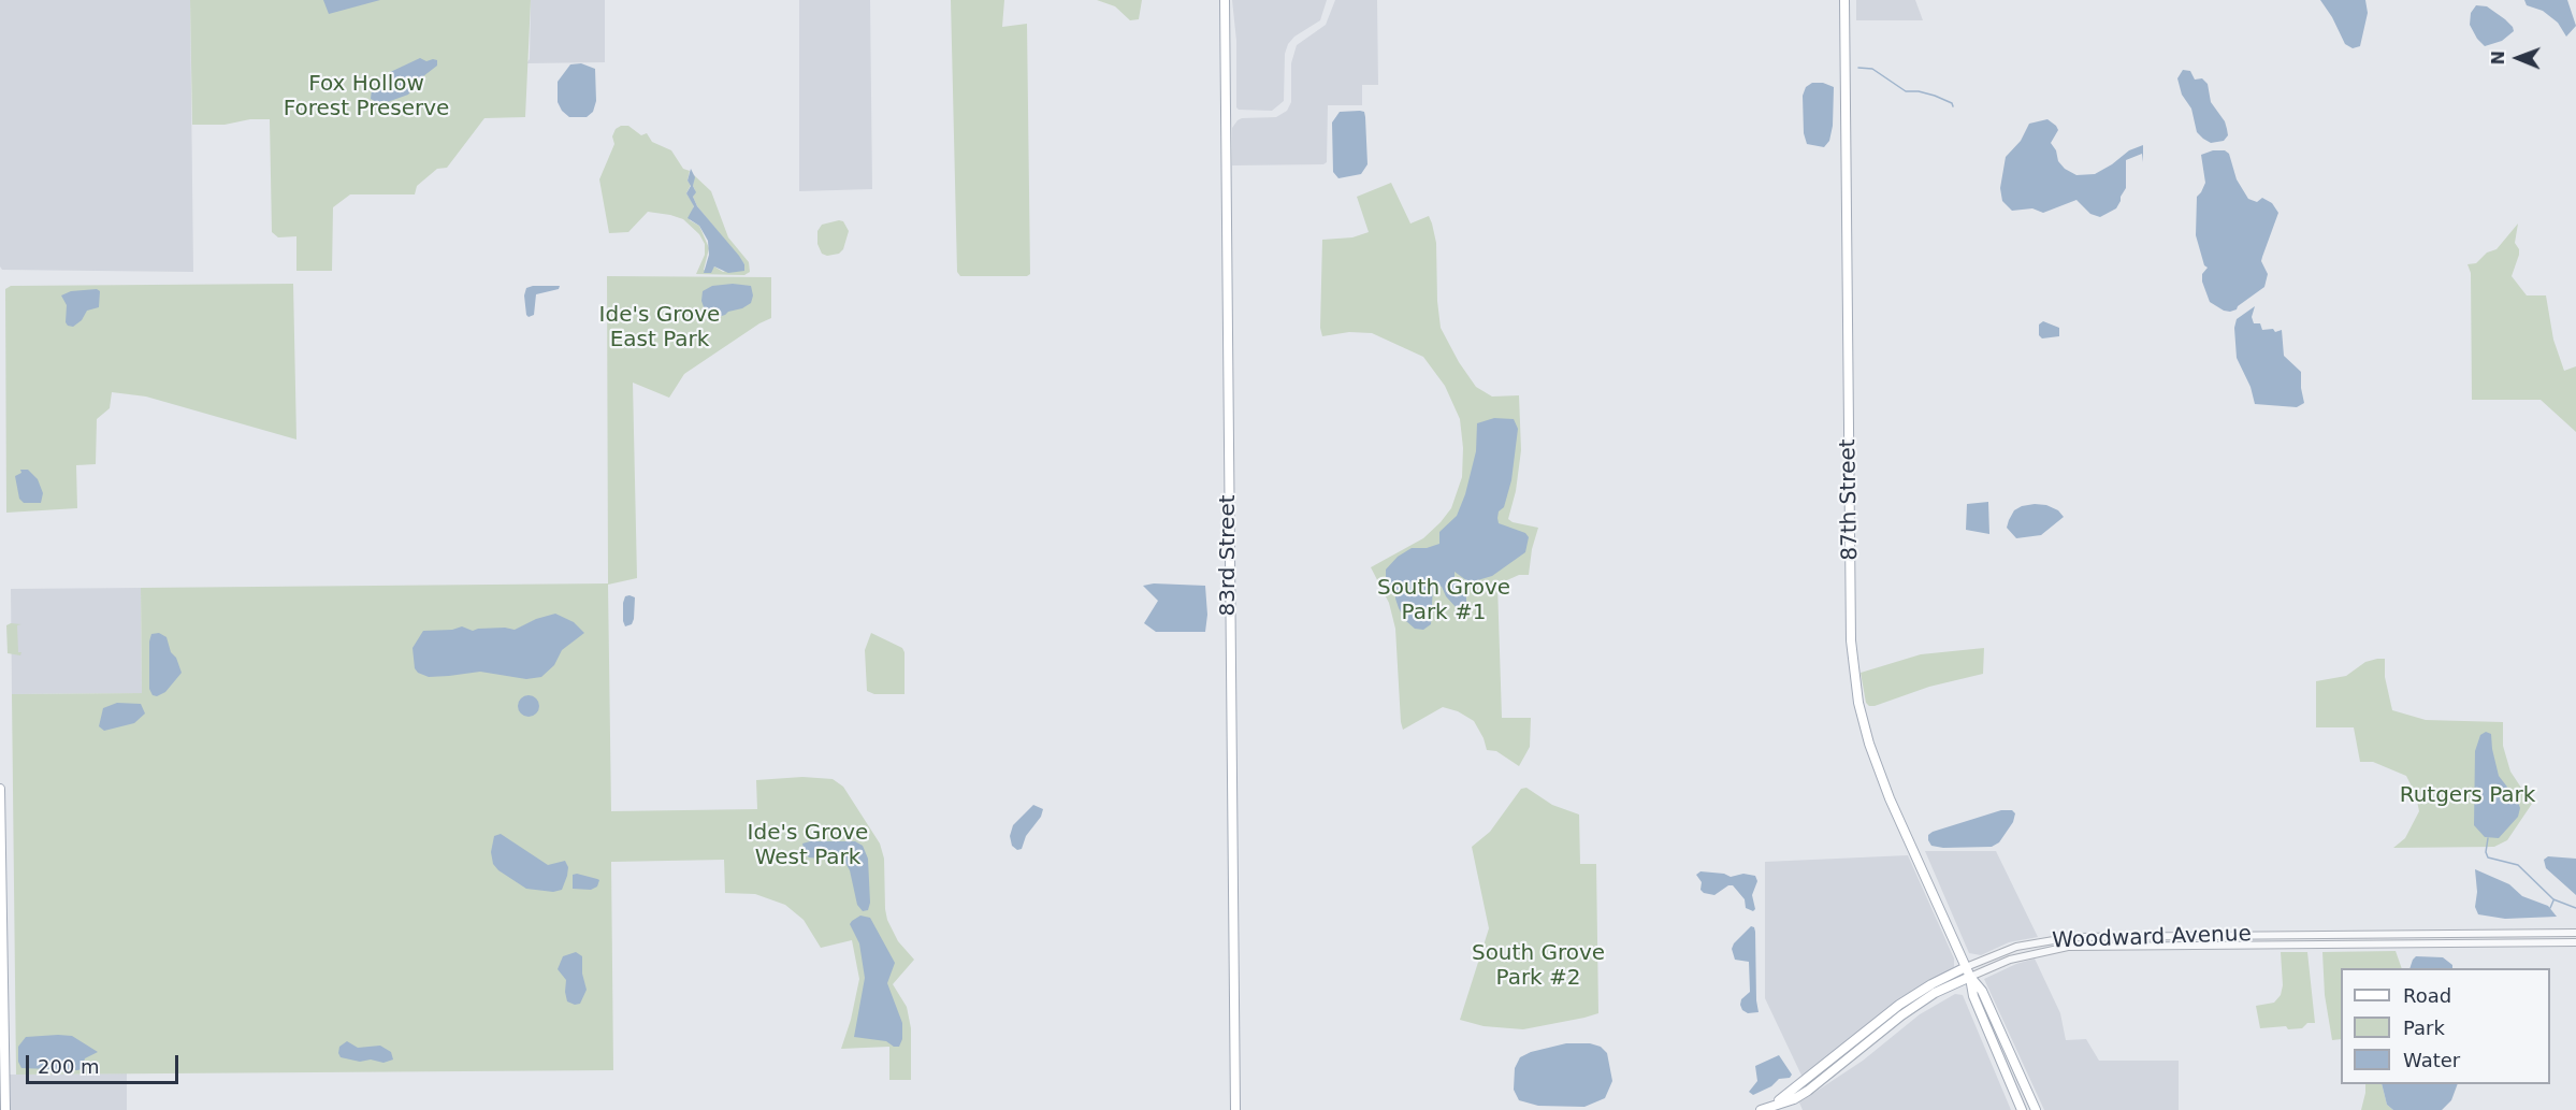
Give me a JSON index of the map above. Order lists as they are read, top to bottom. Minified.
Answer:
{"streets":{"main road":["87th Street","83rd Street","Woodward Avenue"]},"crossings":[["87th Street","Woodward Avenue"]],"parks":["Fox Hollow Forest Preserve","Ide's Grove East Park","South Grove Park #1","Rutgers Park","Ide's Grove West Park","South Grove Park #2"],"legend":["Road","Park","Water"],"scale_bar":"200 m","north":"left"}
